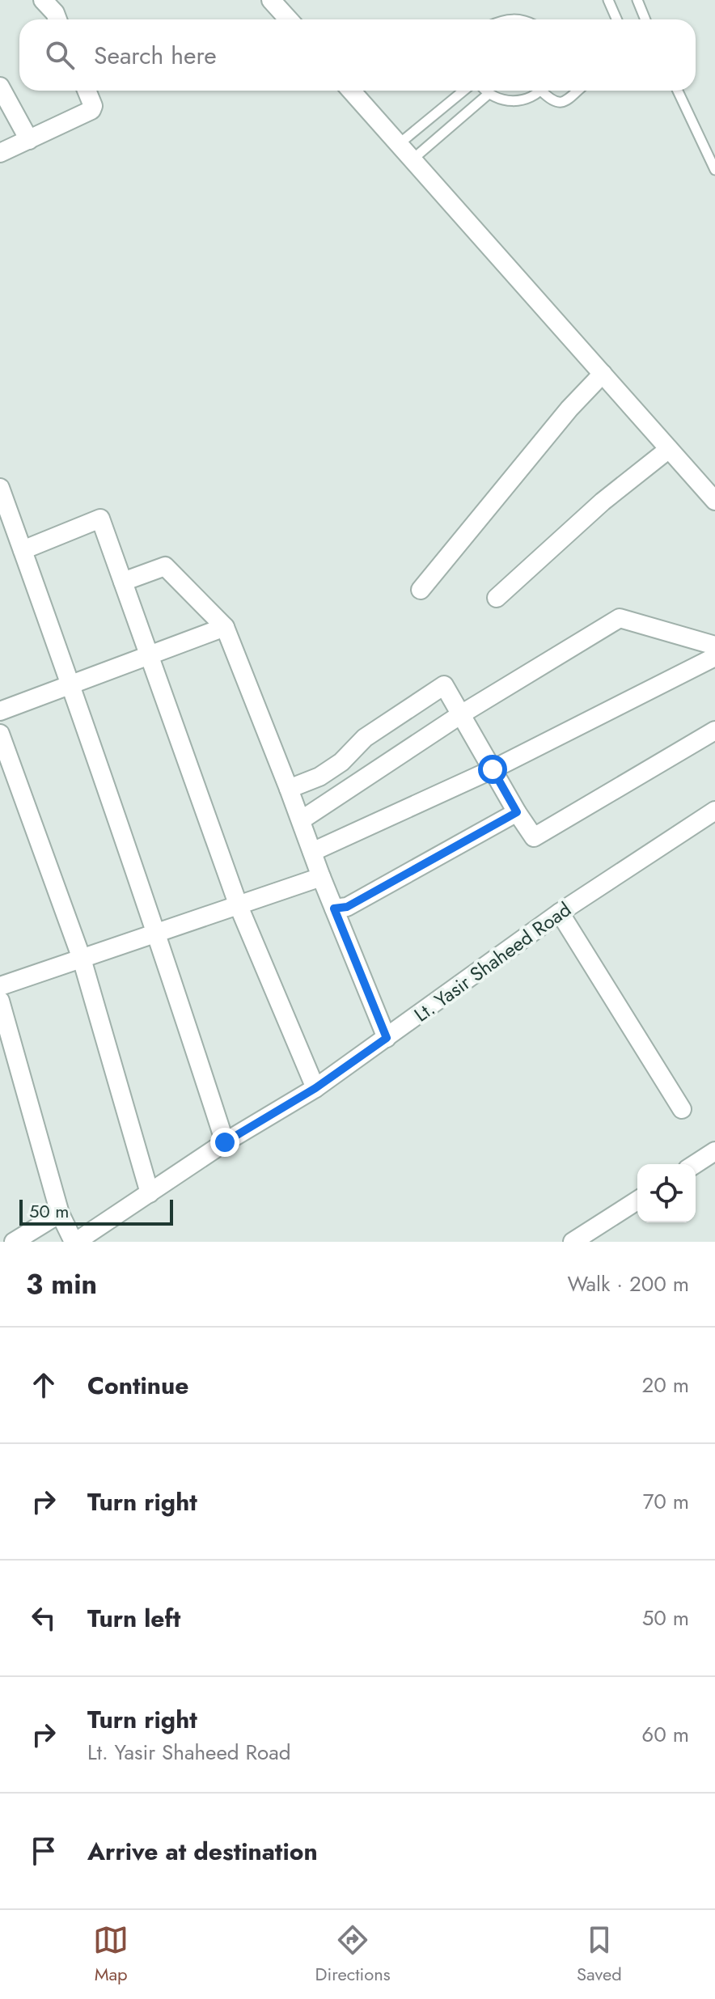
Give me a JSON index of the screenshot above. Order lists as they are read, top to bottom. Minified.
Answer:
{"streets":{"street":["Lt. Yasir Shaheed Road"]},"scale_bar":"50 m","page":{"search":"Search here","scale":"50 m","heading":["3 min","Walk · 200 m"],"list":[["Continue","20 m"],["Turn right","70 m"],["Turn left","50 m"],["Turn right","Lt. Yasir Shaheed Road","60 m"],"Arrive at destination"],"nav":["Map","Directions","Saved"]}}
